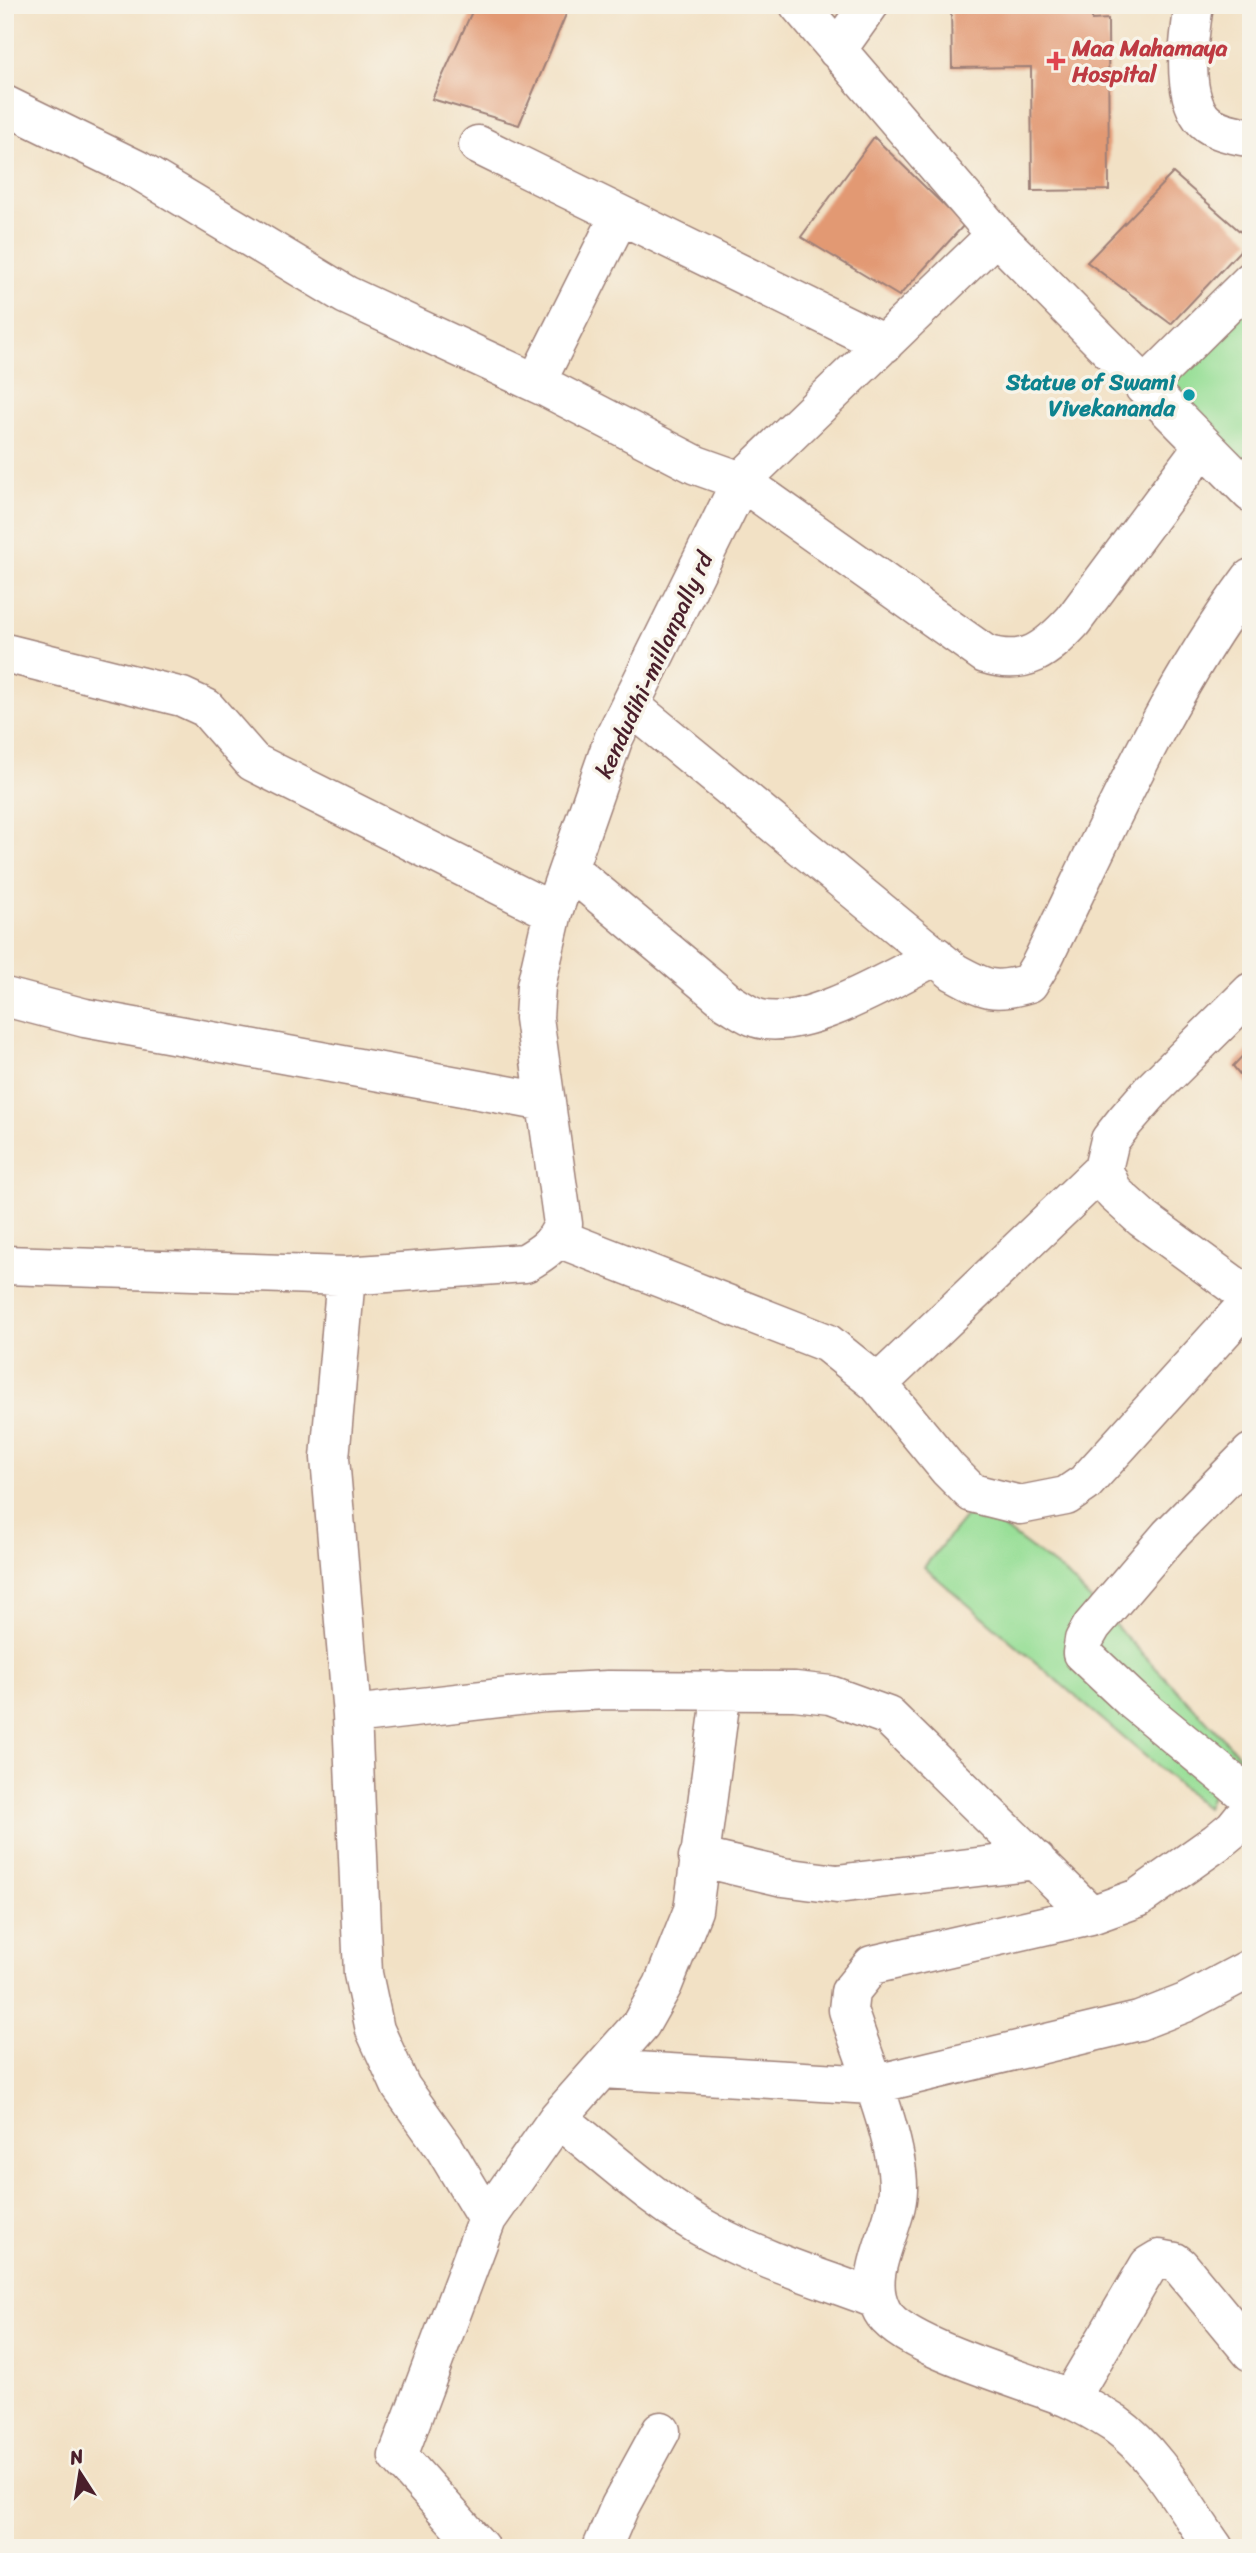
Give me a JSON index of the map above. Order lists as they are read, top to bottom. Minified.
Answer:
{"streets":{"street":["kendudihi-millanpally rd"]},"places":{"health":["Maa Mahamaya Hospital"],"other":["Statue of Swami Vivekananda"]},"north":"top"}
